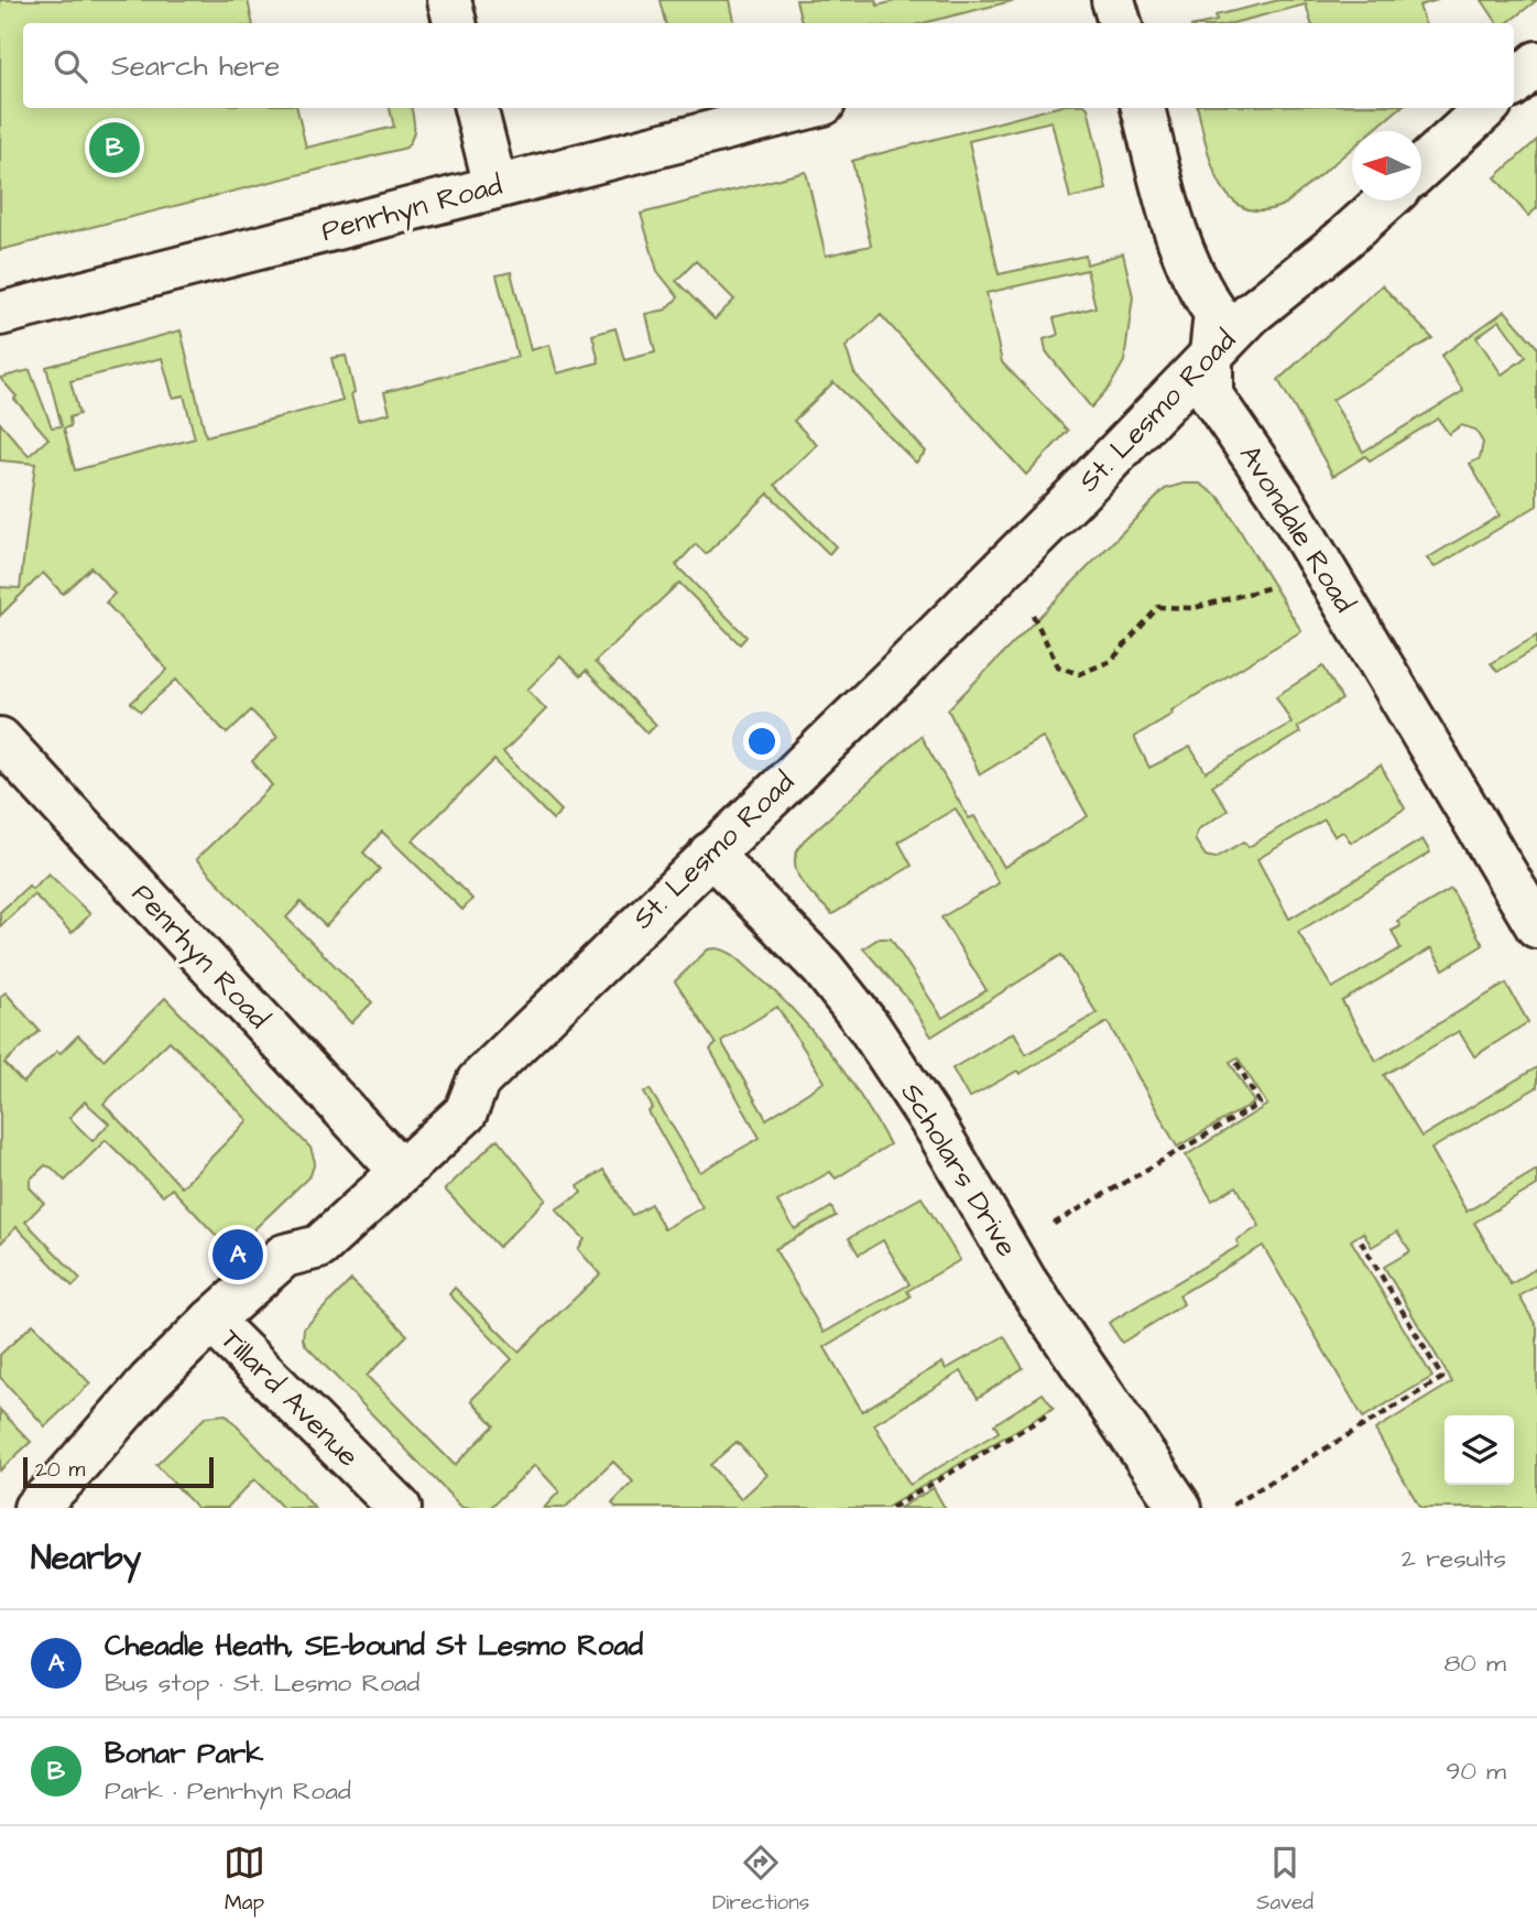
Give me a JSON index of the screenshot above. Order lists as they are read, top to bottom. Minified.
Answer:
{"streets":{"street":["Penrhyn Road","St. Lesmo Road","Avondale Road","Scholars Drive","Tillard Avenue"]},"crossings":[["Penrhyn Road","St. Lesmo Road"],["St. Lesmo Road","Avondale Road"],["St. Lesmo Road","Scholars Drive"],["St. Lesmo Road","Tillard Avenue"]],"scale_bar":"20 m","north":"left","page":{"search":"Search here","pins":["B","A"],"scale":"20 m","heading":["Nearby","2 results"],"list":[{"mark":"A","name":"Cheadle Heath, SE-bound St Lesmo Road","note":"Bus stop · St. Lesmo Road","value":"80 m"},{"mark":"B","name":"Bonar Park","note":"Park · Penrhyn Road","value":"90 m"}],"nav":["Map","Directions","Saved"]}}
